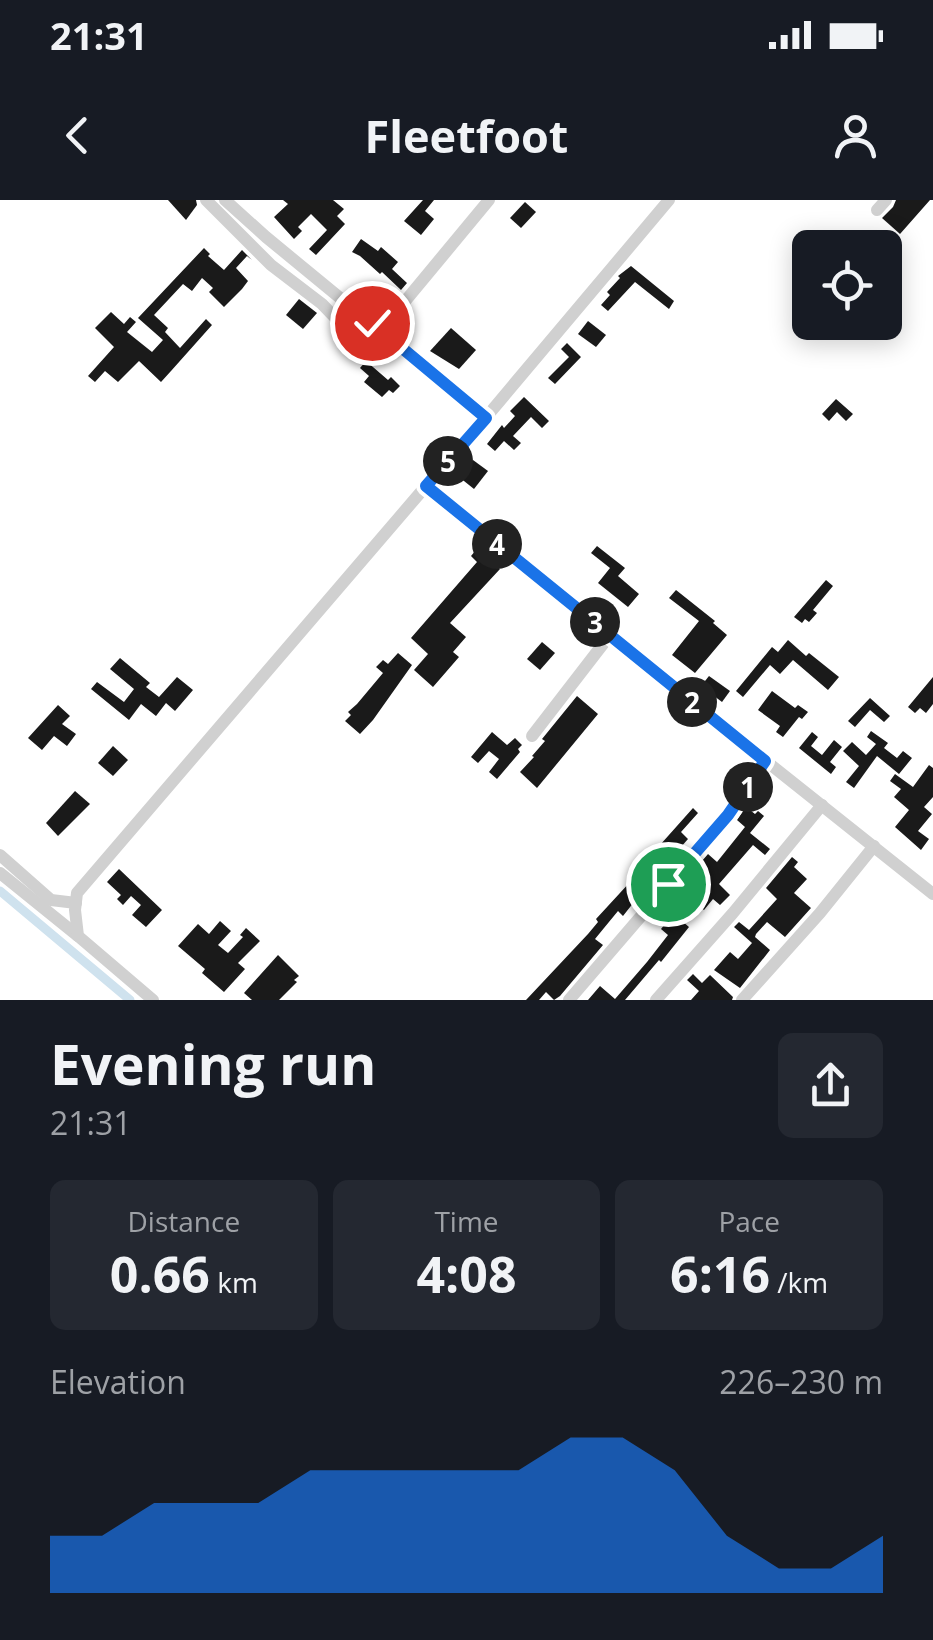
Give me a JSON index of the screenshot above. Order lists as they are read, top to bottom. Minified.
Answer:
{"page":{"status":"21:31","header":"Fleetfoot","pins":["5","4","3","2","1"],"heading":["Evening run","21:31"],"stats":[["Distance","0.66 km"],["Time","4:08"],["Pace","6:16 /km"]],"chart":["Elevation","226–230 m"]}}
